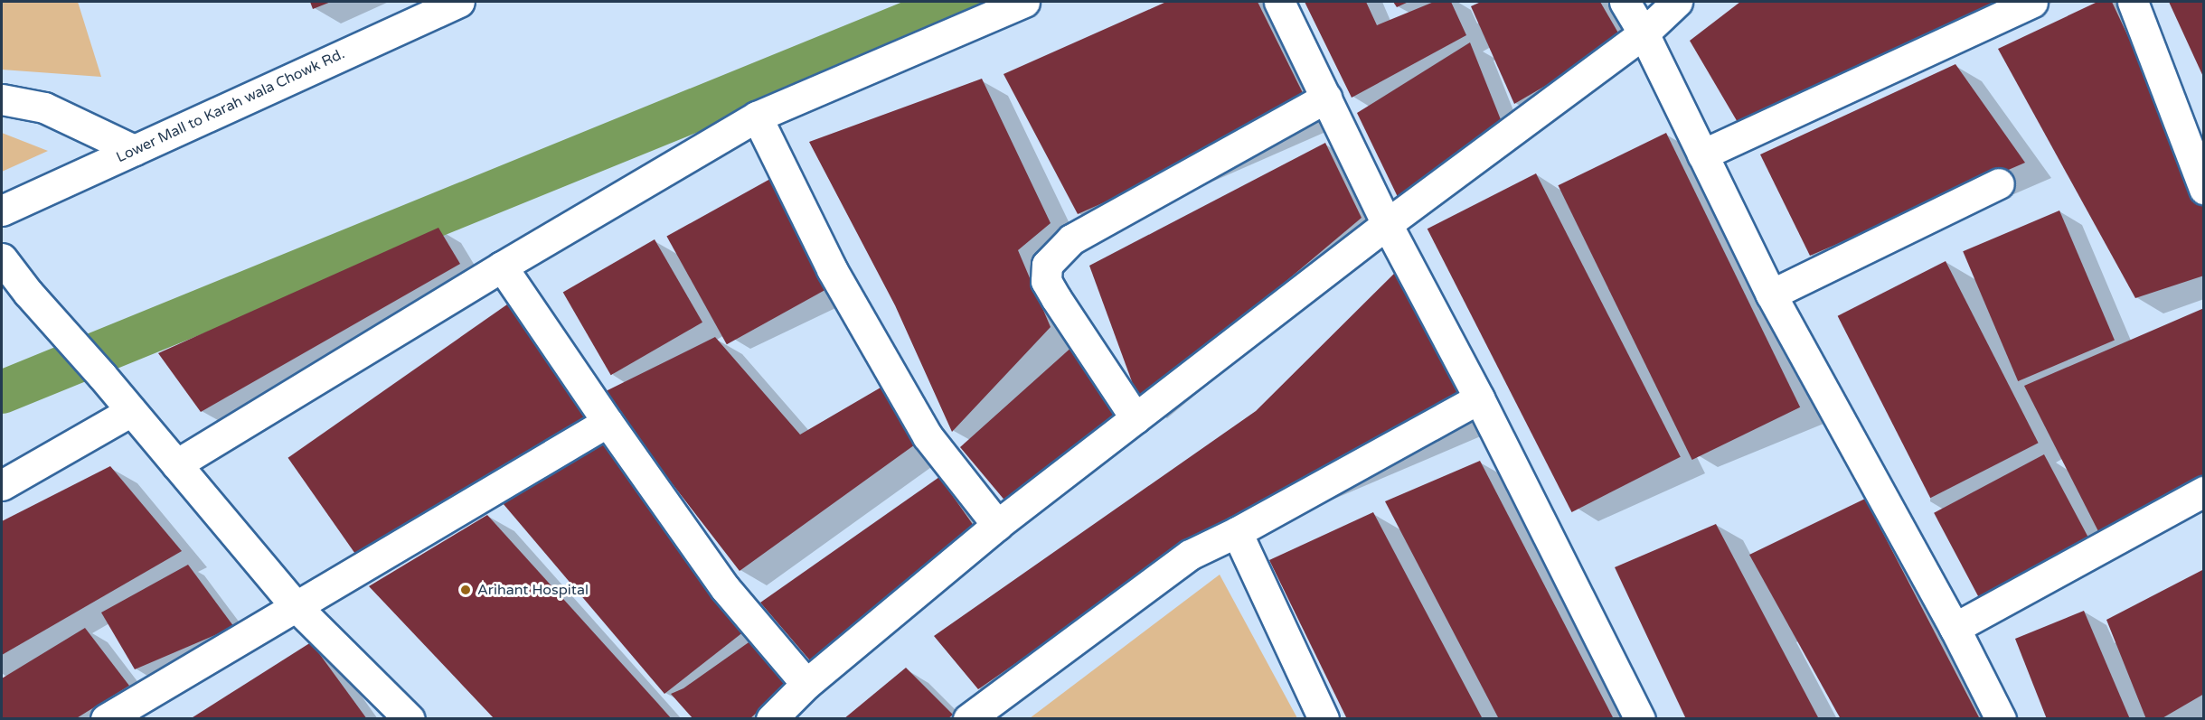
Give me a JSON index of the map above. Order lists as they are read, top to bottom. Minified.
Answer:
{"streets":{"street":["Lower Mall to Karah wala Chowk Rd."]},"places":["Arihant Hospital"]}
